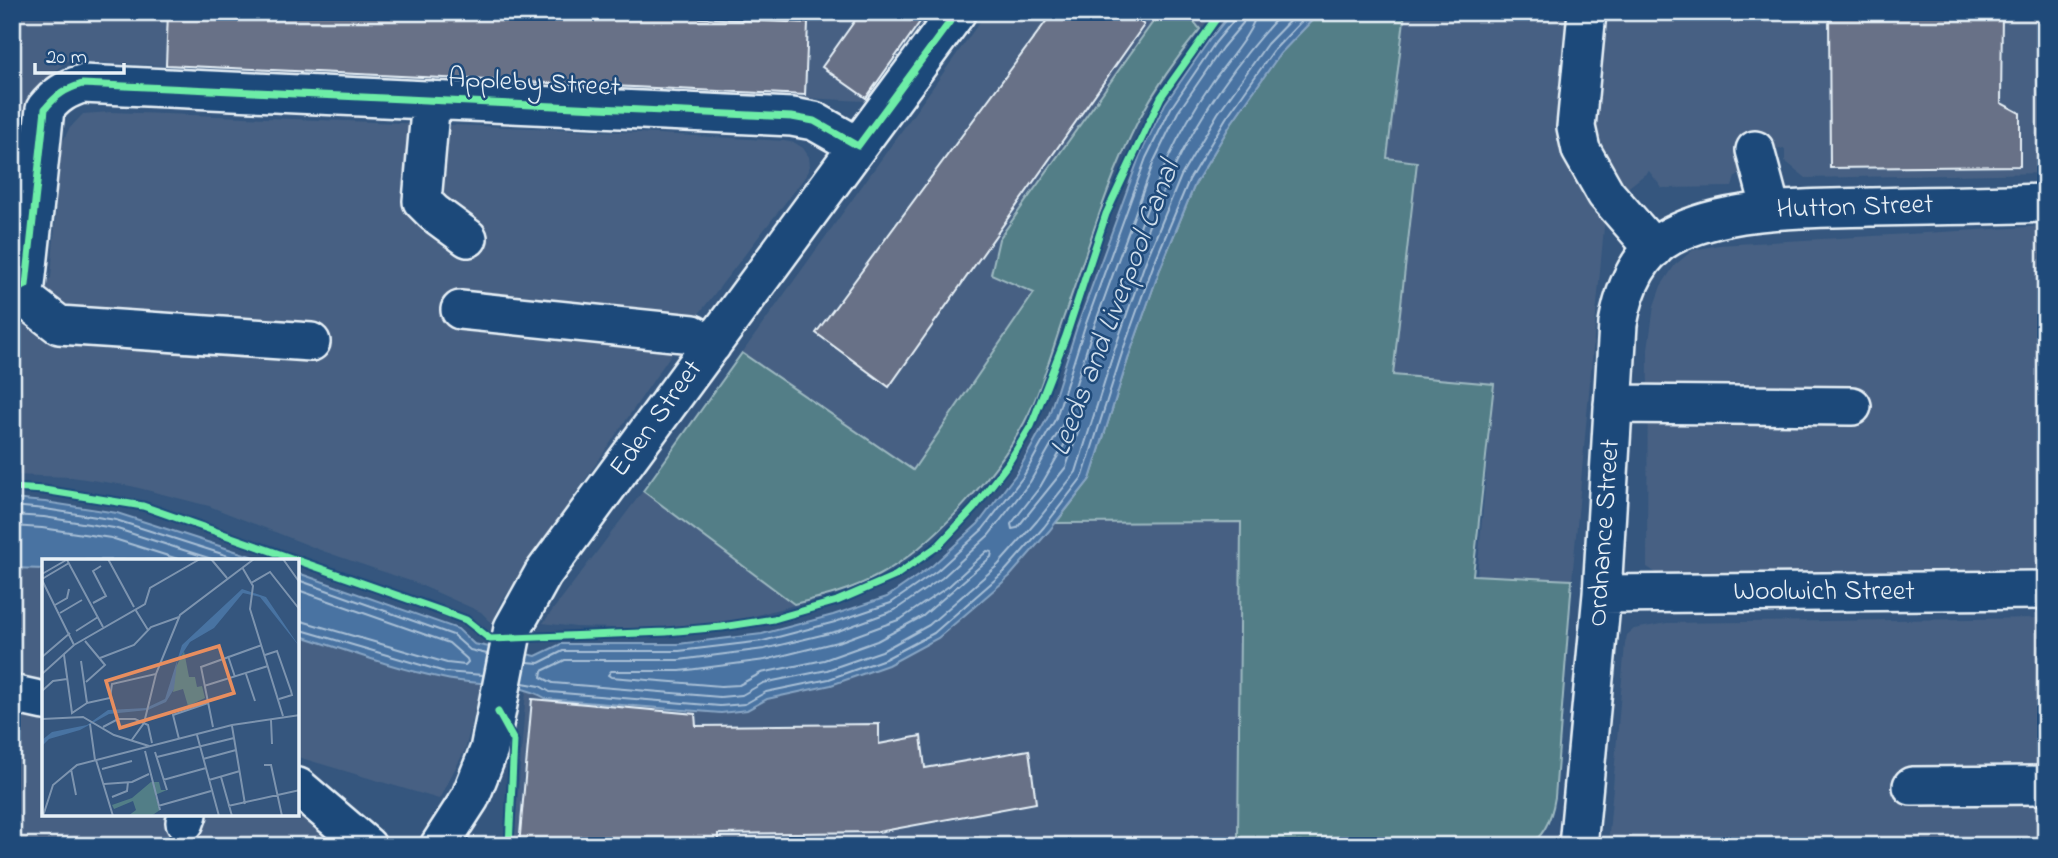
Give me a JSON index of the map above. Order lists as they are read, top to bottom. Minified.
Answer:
{"streets":{"street":["Appleby Street","Hutton Street","Eden Street","Ordnance Street","Woolwich Street"]},"crossings":[["Appleby Street","Eden Street"],["Hutton Street","Ordnance Street"],["Ordnance Street","Woolwich Street"]],"water":["Leeds and Liverpool Canal"],"scale_bar":"20 m"}
